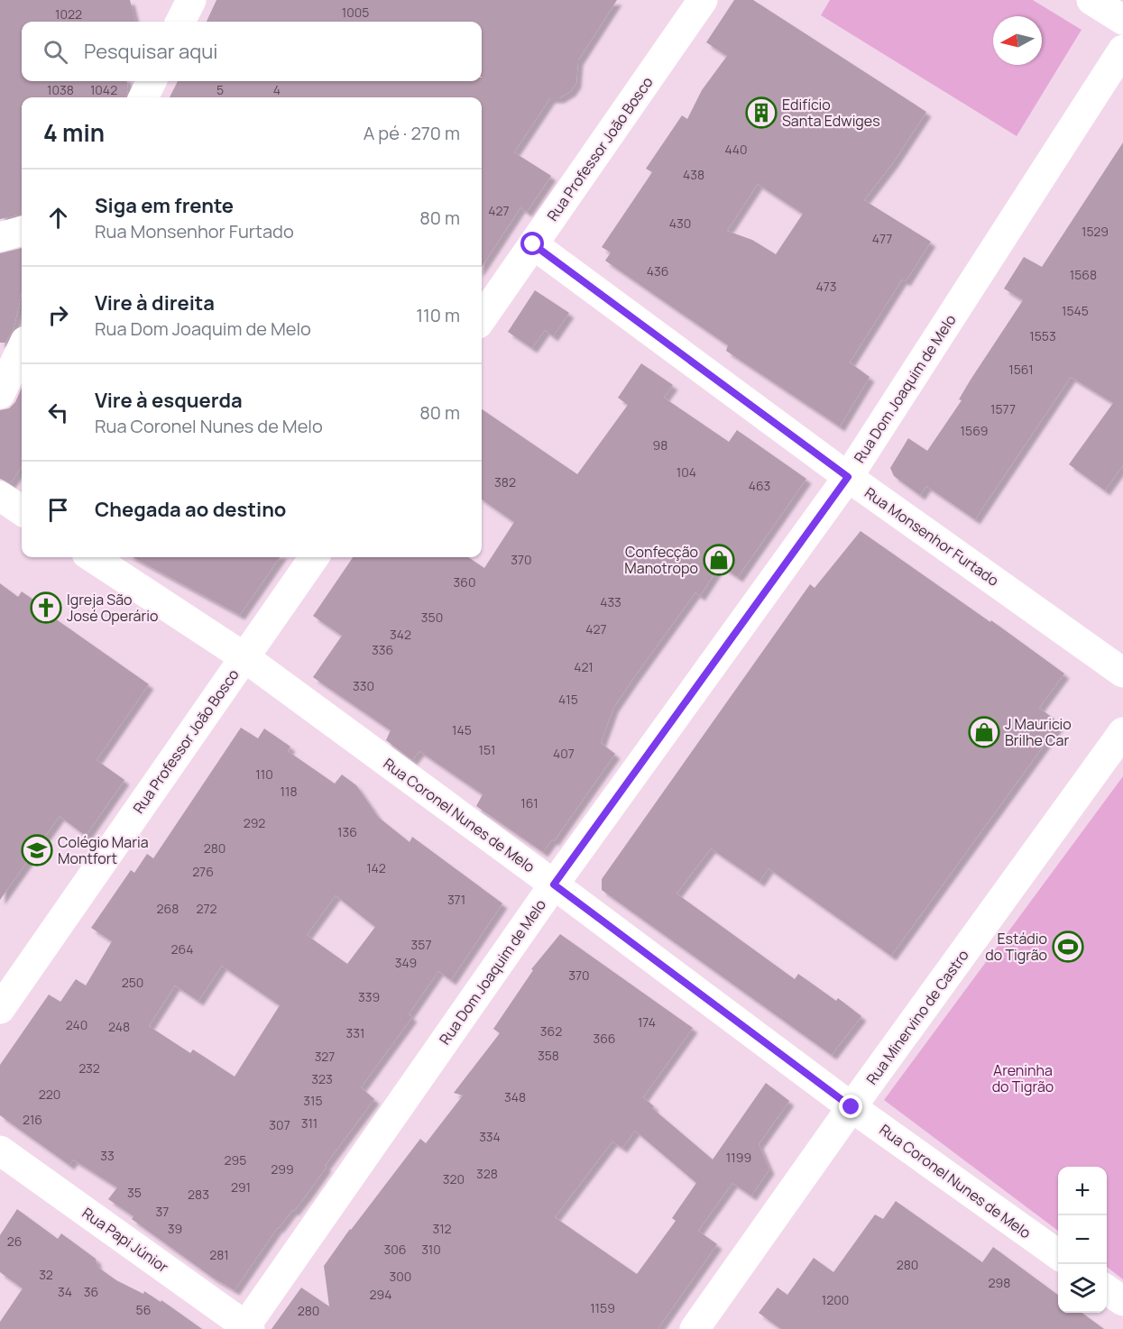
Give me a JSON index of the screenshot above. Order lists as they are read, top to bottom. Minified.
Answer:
{"streets":{"street":["Rua Professor João Bosco","Rua Dom Joaquim de Melo","Rua Monsenhor Furtado","Rua Coronel Nunes de Melo","Rua Minervino de Castro","Rua Papi Júnior"]},"crossings":[["Rua Professor João Bosco","Rua Monsenhor Furtado"],["Rua Professor João Bosco","Rua Coronel Nunes de Melo"],["Rua Dom Joaquim de Melo","Rua Monsenhor Furtado"],["Rua Dom Joaquim de Melo","Rua Coronel Nunes de Melo"],["Rua Dom Joaquim de Melo","Rua Papi Júnior"],["Rua Coronel Nunes de Melo","Rua Minervino de Castro"]],"parks":["Areninha do Tigrão"],"places":{"building":["Edifício Santa Edwiges"],"shop":["Confecção Manotropo","J Mauricio Brilhe Car"],"church":["Igreja São José Operário"],"school or university":["Colégio Maria Montfort"],"sports":["Estádio do Tigrão"]},"house_numbers":["1005","1022","1038","1042","5","4","440","438","427","430","1529","477","436","1568","473","1545","1553","1561","1577","1569","98","104","382","463","370","360","433","350","427","342","336","421","330","415","145","151","407","110","118","161","292","136","280","142","276","371","268","272","357","264","349","370","250","339","174","240","248","362","331","366","358","327","232","323","220","348","315","216","311","307","334","33","1199","295","299","328","320","291","35","283","37","39","312","26","306","310","281","280","32","300","298","34","36","294","1200","1159","56","280"],"north":"left","page":{"search":"Pesquisar aqui","heading":["4 min","A pé · 270 m"],"list":[["Siga em frente","Rua Monsenhor Furtado","80 m"],["Vire à direita","Rua Dom Joaquim de Melo","110 m"],["Vire à esquerda","Rua Coronel Nunes de Melo","80 m"],"Chegada ao destino"],"map_buttons":["+","−"]}}
